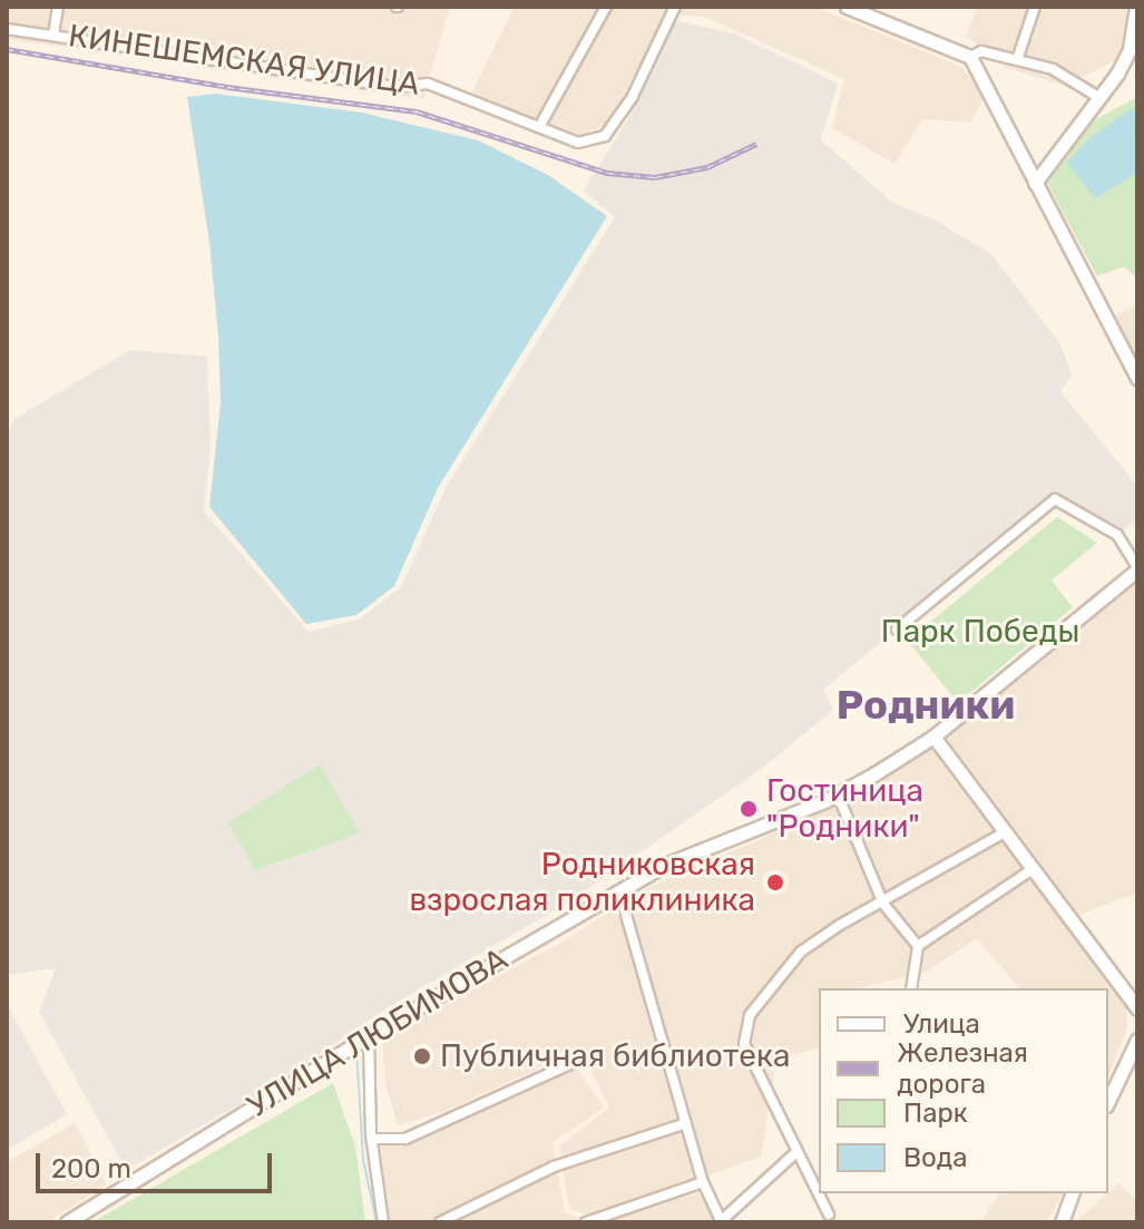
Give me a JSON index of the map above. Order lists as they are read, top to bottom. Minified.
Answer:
{"streets":{"main road":["УЛИЦА ЛЮБИМОВА"],"street":["КИНЕШЕМСКАЯ УЛИЦА"]},"districts":["Родники"],"parks":["Парк Победы"],"places":["Гостиница \"Родники\"","Родниковская взрослая поликлиника","Публичная библиотека"],"legend":["Улица","Железная дорога","Парк","Вода"],"scale_bar":"200 m"}
